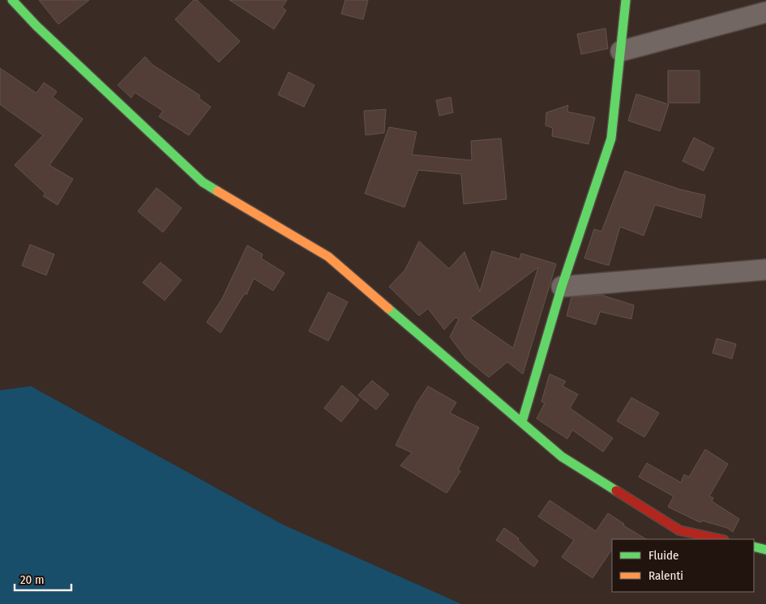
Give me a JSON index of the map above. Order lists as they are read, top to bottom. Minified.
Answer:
{"legend":["Fluide","Ralenti"],"scale_bar":"20 m"}
